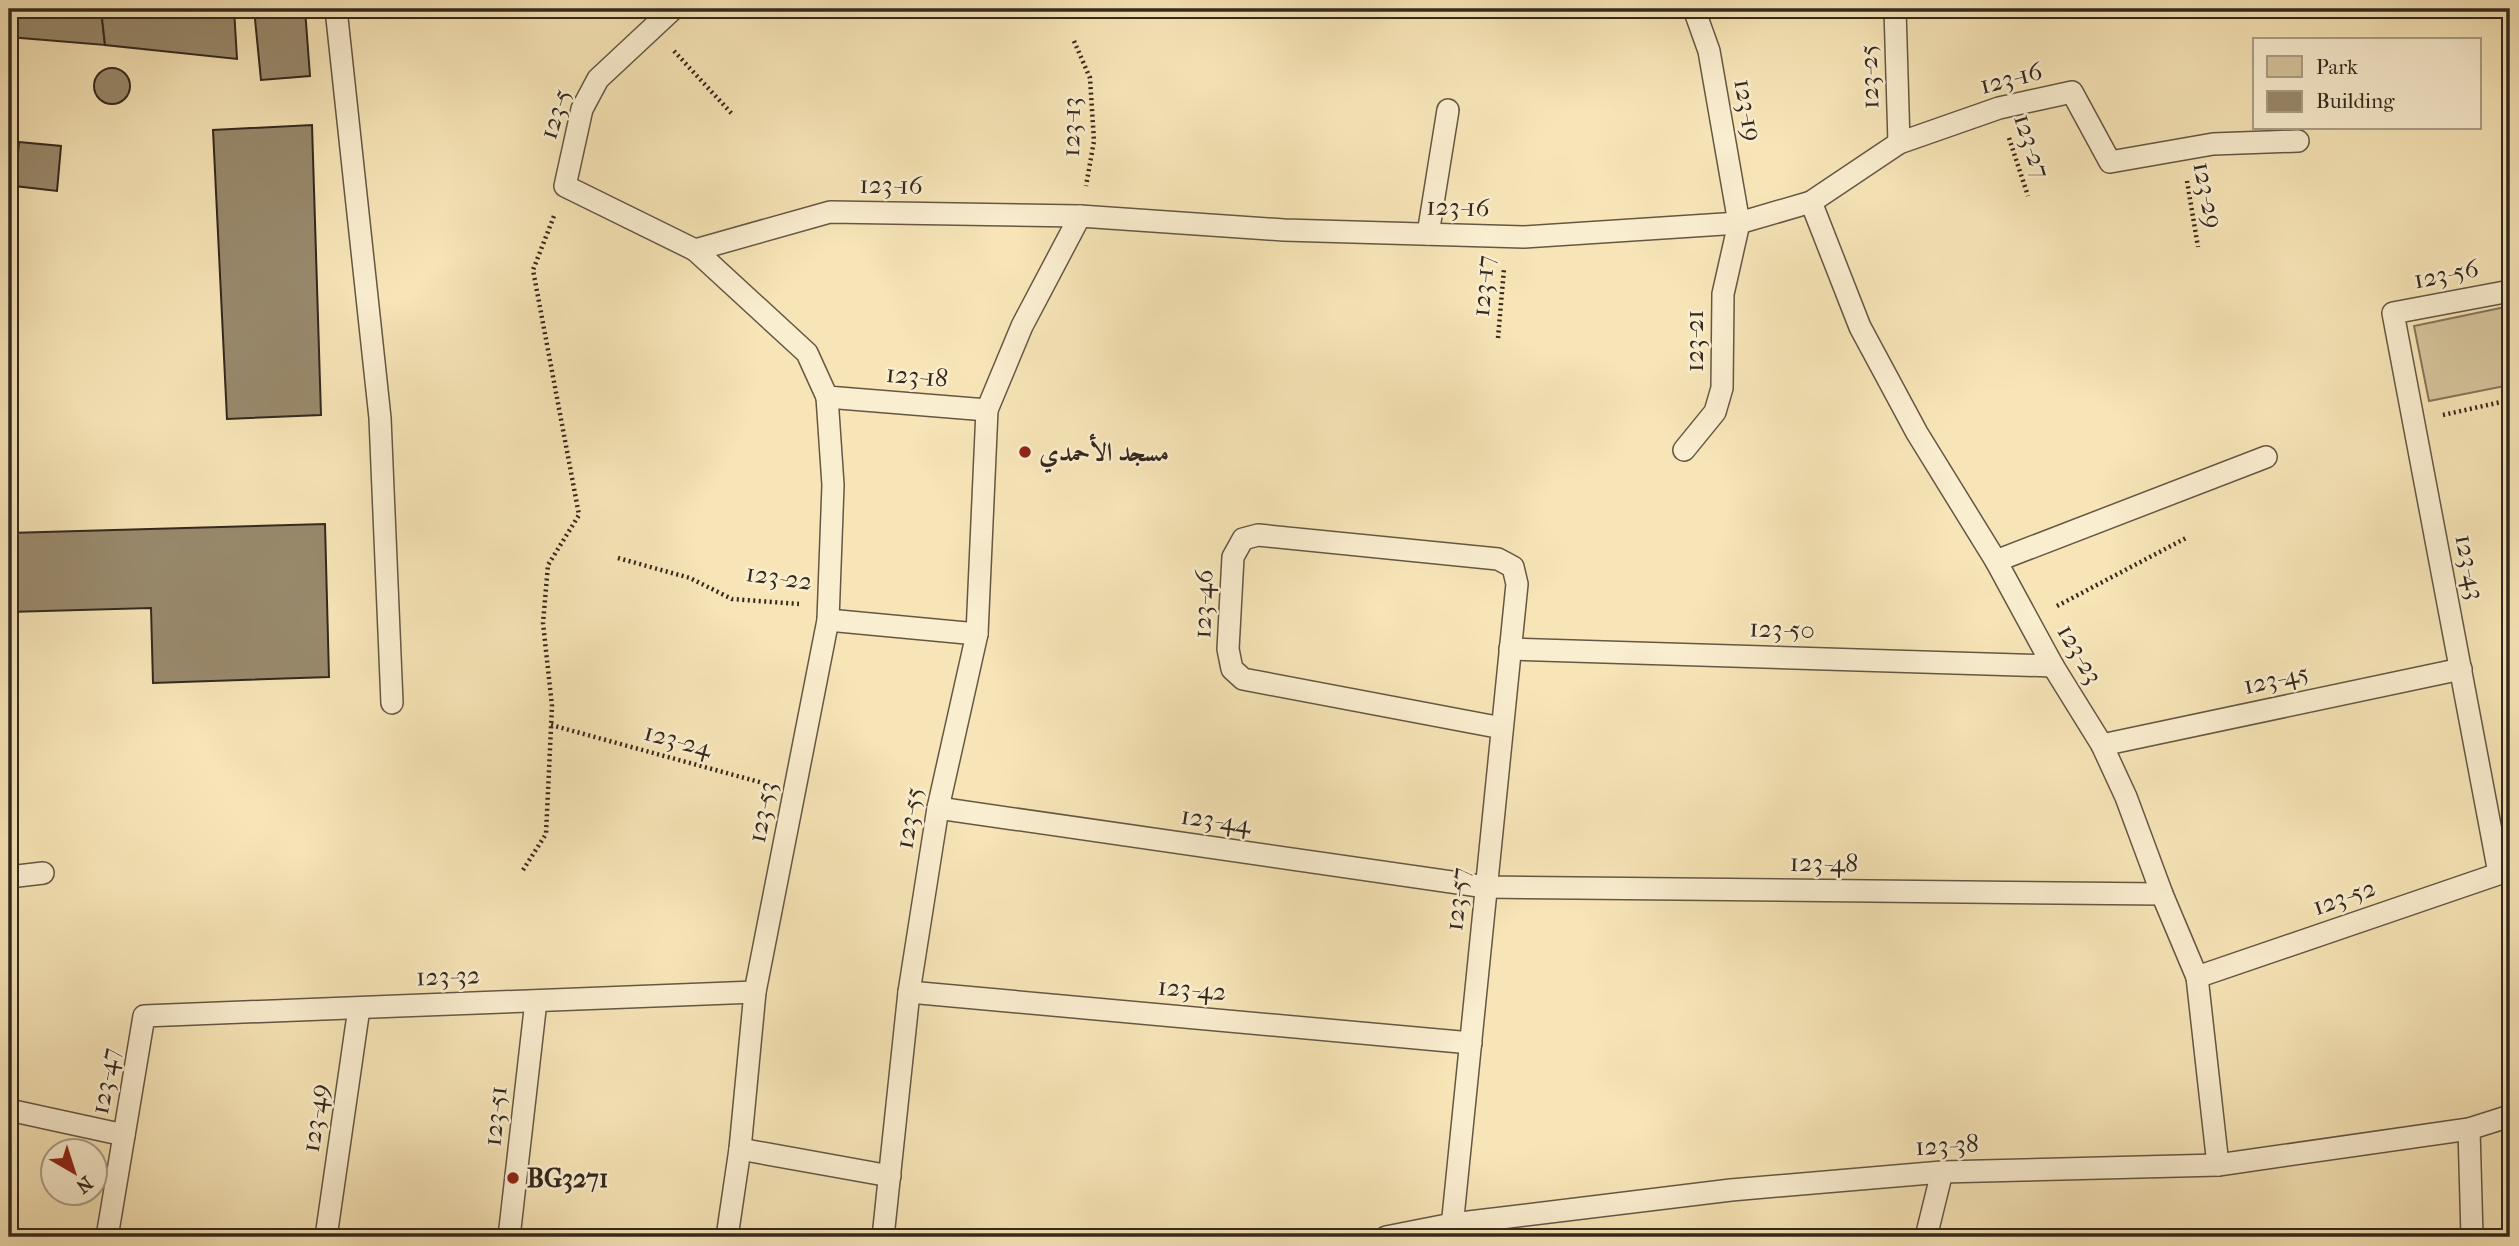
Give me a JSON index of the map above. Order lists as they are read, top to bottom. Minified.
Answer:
{"streets":{"lane":["123-25","123-16","123-19","123-5","123-56","123-21","123-18","123-43","123-22","123-46","123-50","123-23","123-45","123-53","123-55","123-44","123-48","123-52","123-57","123-32","123-42","123-47","123-51","123-49","123-38"],"path":["123-13","123-27","123-29","123-17","123-24"]},"crossings":[["123-25","123-16"],["123-16","123-19"],["123-16","123-13"],["123-16","123-27"],["123-16","123-29"],["123-16","123-17"],["123-16","123-21"],["123-16","123-23"],["123-19","123-21"],["123-56","123-43"],["123-18","123-53"],["123-18","123-55"],["123-43","123-45"],["123-43","123-52"],["123-22","123-53"],["123-22","123-55"],["123-46","123-57"],["123-50","123-23"],["123-50","123-57"],["123-23","123-45"],["123-23","123-48"],["123-23","123-52"],["123-23","123-38"],["123-24","123-53"],["123-53","123-32"],["123-55","123-44"],["123-55","123-42"],["123-44","123-48"],["123-44","123-57"],["123-48","123-57"],["123-57","123-42"],["123-57","123-38"],["123-32","123-47"],["123-32","123-51"],["123-32","123-49"]],"places":["مسجد الأحمدي","BG3271"],"legend":["Park","Building"],"north":"bottom right"}
